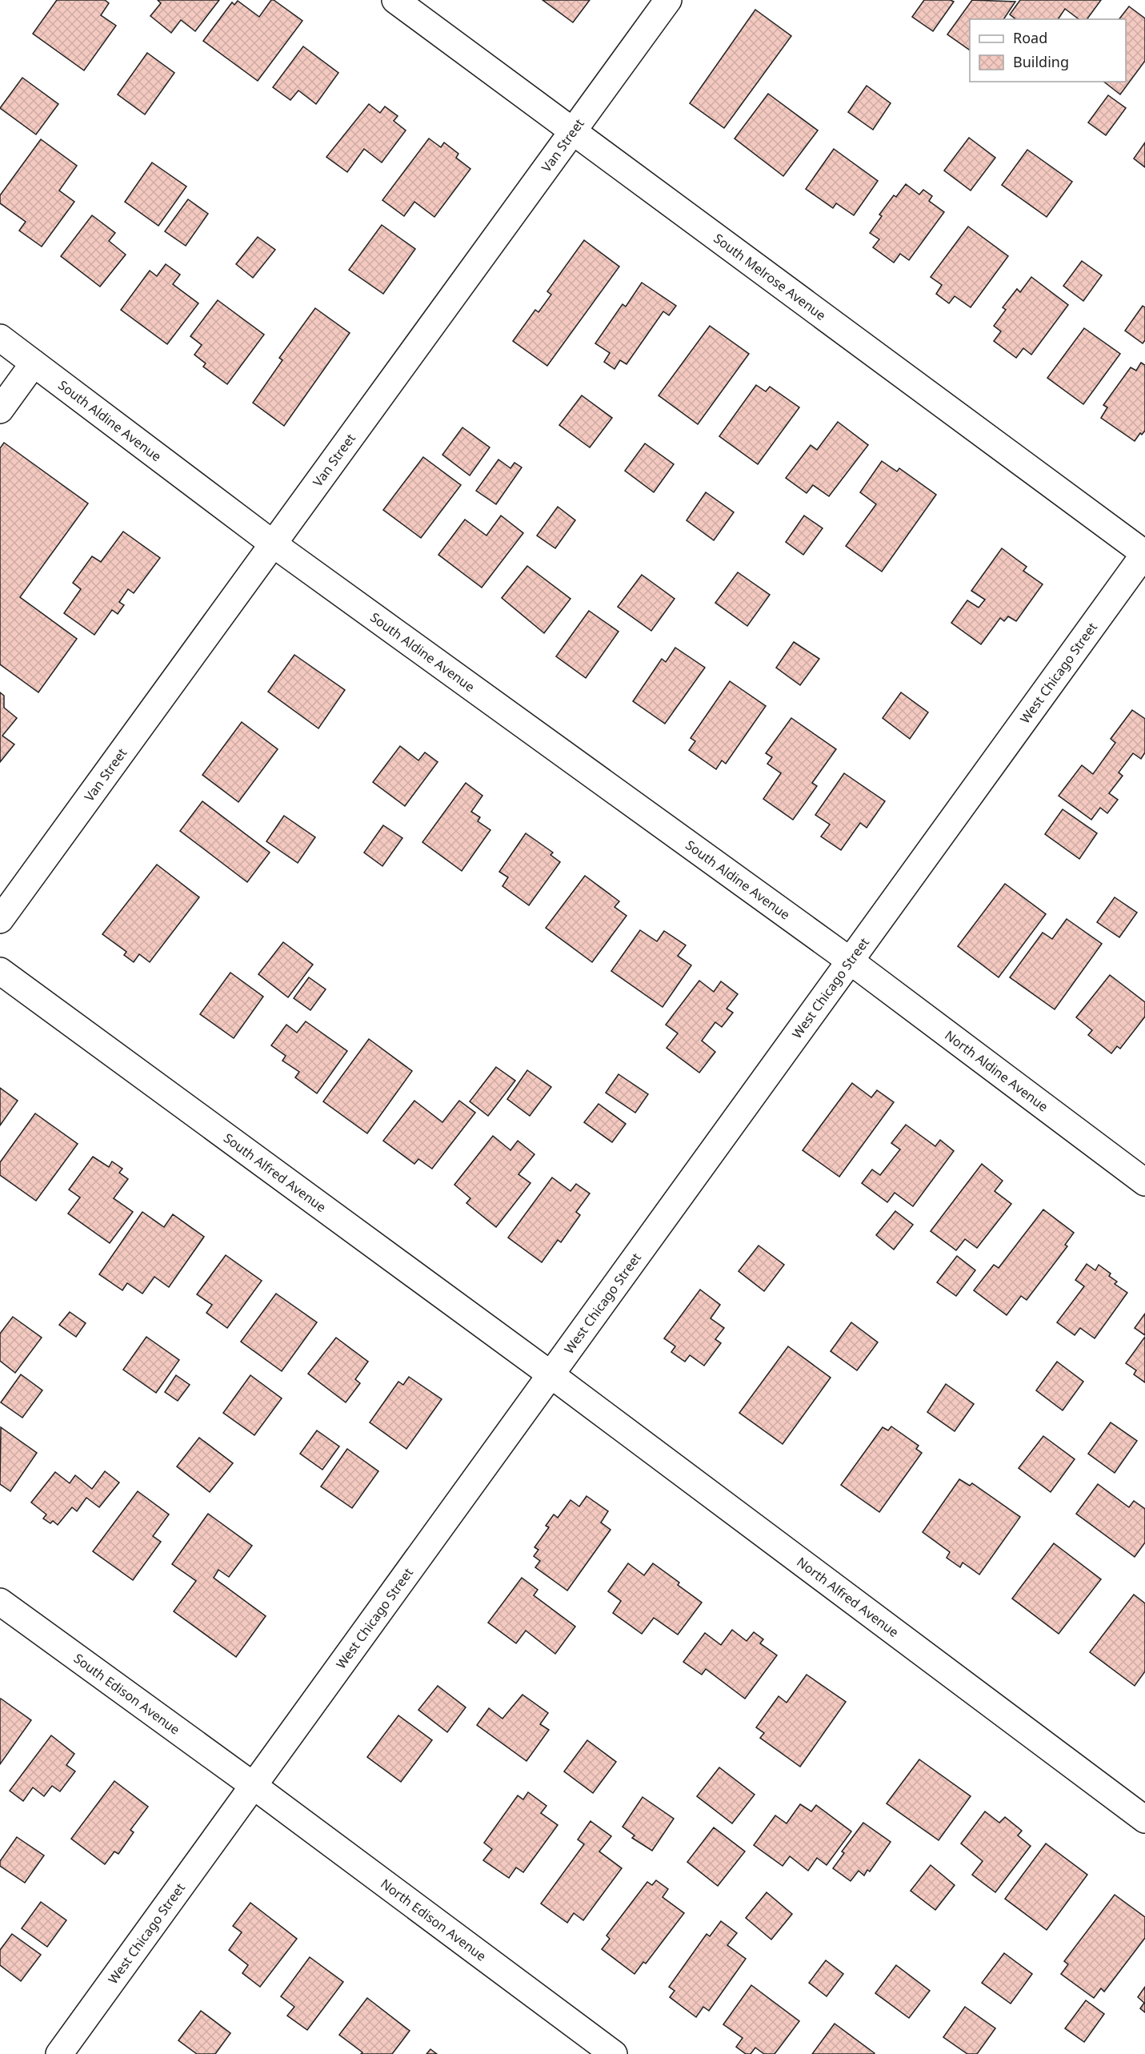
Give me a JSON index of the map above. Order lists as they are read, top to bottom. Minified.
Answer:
{"streets":{"street":["Van Street","South Melrose Avenue","South Aldine Avenue","West Chicago Street","North Aldine Avenue","South Alfred Avenue","North Alfred Avenue","South Edison Avenue","North Edison Avenue"]},"crossings":[["Van Street","South Melrose Avenue"],["Van Street","South Aldine Avenue"],["South Melrose Avenue","West Chicago Street"],["South Aldine Avenue","West Chicago Street"],["South Aldine Avenue","North Aldine Avenue"],["West Chicago Street","North Aldine Avenue"],["West Chicago Street","South Alfred Avenue"],["West Chicago Street","North Alfred Avenue"],["West Chicago Street","South Edison Avenue"],["West Chicago Street","North Edison Avenue"],["South Alfred Avenue","North Alfred Avenue"],["South Edison Avenue","North Edison Avenue"]],"legend":["Road","Building"]}
